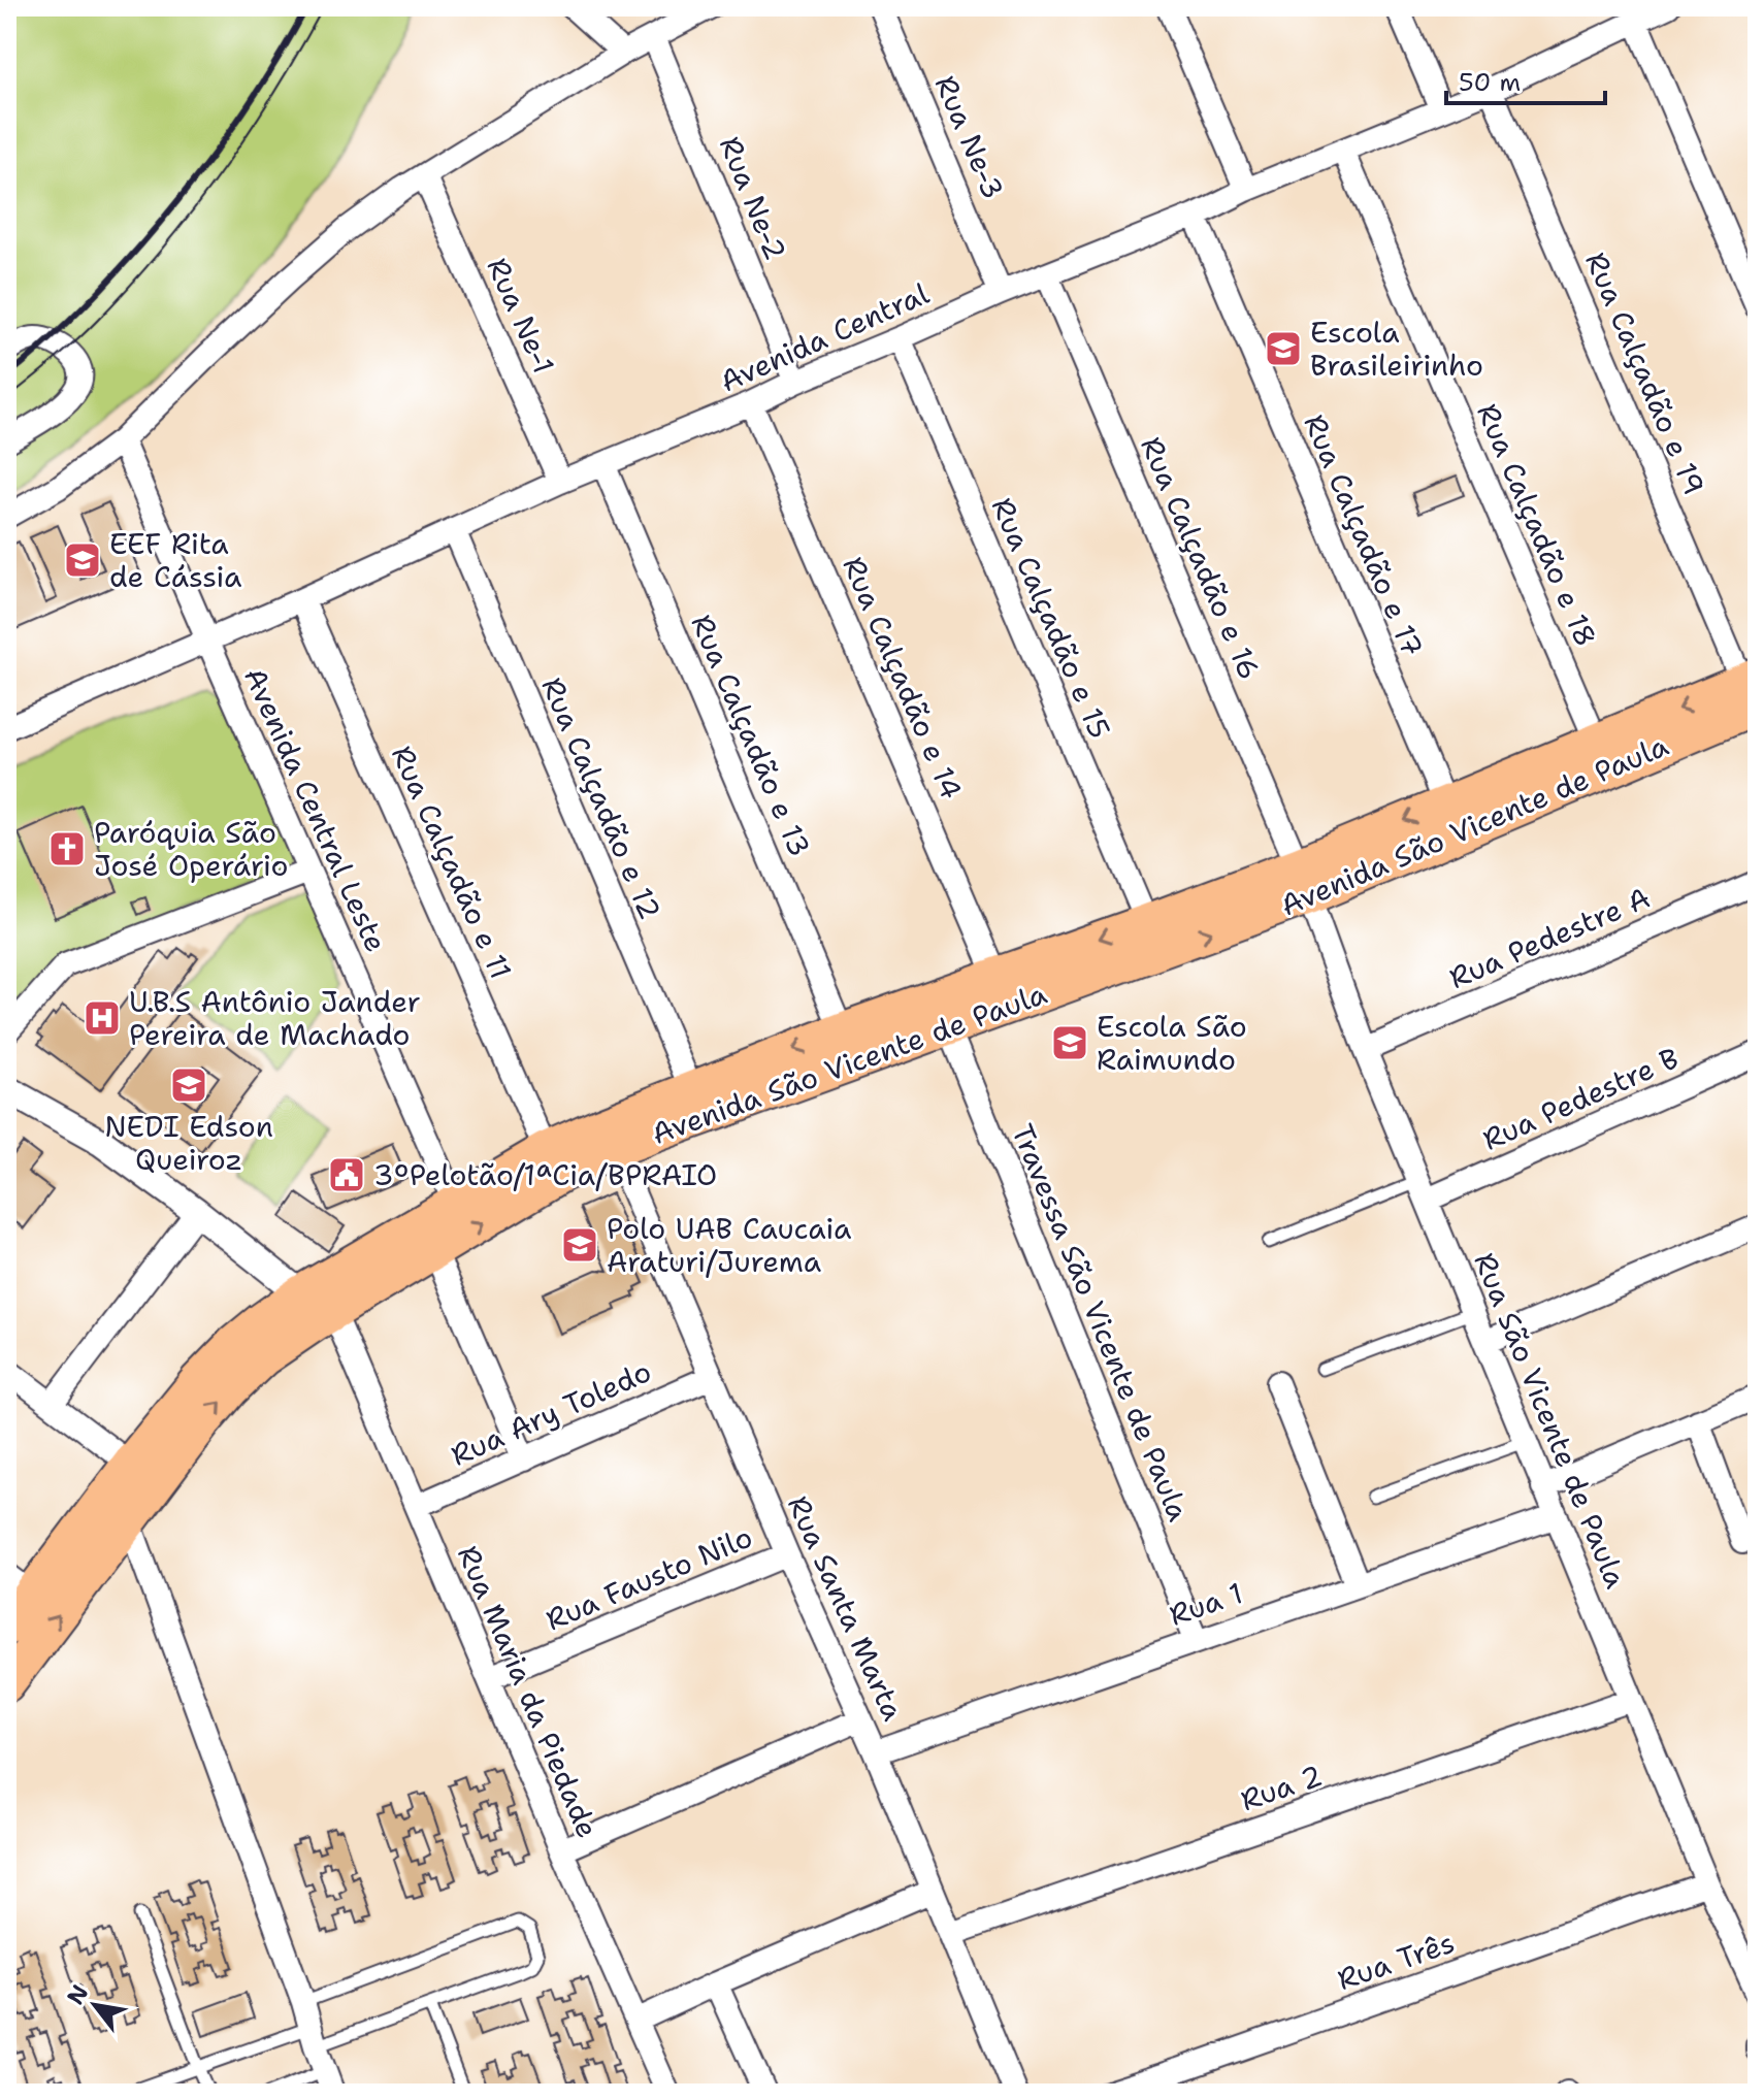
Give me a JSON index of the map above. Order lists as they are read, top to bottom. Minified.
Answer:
{"streets":{"main road":["Avenida São Vicente de Paula"],"street":["Rua Ne-3","Rua Ne-2","Rua Ne-1","Avenida Central","Rua Calçadão e 19","Rua Calçadão e 18","Rua Calçadão e 17","Rua Calçadão e 16","Rua Calçadão e 15","Rua Calçadão e 14","Rua Calçadão e 13","Rua Calçadão e 12","Avenida Central Leste","Rua Calçadão e 11","Rua Pedestre A","Rua Pedestre B","Travessa São Vicente de Paula","Rua Ary Toledo","Rua São Vicente de Paula","Rua Fausto Nilo","Rua 1","Rua Santa Marta","Rua Maria da Piedade","Rua 2","Rua Três"]},"crossings":[["Rua Ne-3","Avenida Central"],["Rua Ne-2","Avenida Central"],["Rua Ne-1","Avenida Central"],["Avenida Central","Rua Calçadão e 19"],["Avenida Central","Rua Calçadão e 18"],["Avenida Central","Rua Calçadão e 17"],["Avenida Central","Rua Calçadão e 16"],["Avenida Central","Rua Calçadão e 15"],["Avenida Central","Rua Calçadão e 14"],["Avenida Central","Rua Calçadão e 13"],["Avenida Central","Rua Calçadão e 12"],["Avenida Central","Avenida Central Leste"],["Avenida Central","Rua Calçadão e 11"],["Rua Calçadão e 19","Avenida São Vicente de Paula"],["Rua Calçadão e 18","Avenida São Vicente de Paula"],["Rua Calçadão e 17","Avenida São Vicente de Paula"],["Rua Calçadão e 16","Avenida São Vicente de Paula"],["Rua Calçadão e 16","Rua São Vicente de Paula"],["Rua Calçadão e 15","Avenida São Vicente de Paula"],["Rua Calçadão e 14","Avenida São Vicente de Paula"],["Rua Calçadão e 13","Avenida São Vicente de Paula"],["Rua Calçadão e 12","Avenida São Vicente de Paula"],["Avenida Central Leste","Avenida São Vicente de Paula"],["Avenida São Vicente de Paula","Rua Calçadão e 11"],["Avenida São Vicente de Paula","Travessa São Vicente de Paula"],["Avenida São Vicente de Paula","Rua São Vicente de Paula"],["Avenida São Vicente de Paula","Rua Santa Marta"],["Avenida São Vicente de Paula","Rua Maria da Piedade"],["Rua Pedestre A","Rua São Vicente de Paula"],["Rua Pedestre B","Rua São Vicente de Paula"],["Travessa São Vicente de Paula","Rua 1"],["Rua Ary Toledo","Rua Santa Marta"],["Rua Ary Toledo","Rua Maria da Piedade"],["Rua São Vicente de Paula","Rua 1"],["Rua São Vicente de Paula","Rua 2"],["Rua São Vicente de Paula","Rua Três"],["Rua Fausto Nilo","Rua Santa Marta"],["Rua Fausto Nilo","Rua Maria da Piedade"],["Rua 1","Rua Santa Marta"],["Rua Santa Marta","Rua 2"]],"places":{"school or university":["Escola Brasileirinho","EEF Rita de Cássia","Escola São Raimundo","NEDI Edson Queiroz","Polo UAB Caucaia Araturi/Jurema"],"church":["Paróquia São José Operário"],"hospital":["U.B.S Antônio Jander Pereira de Machado"],"public building":["3ºPelotão/1ªCia/BPRAIO"]},"scale_bar":"50 m","north":"top left"}
